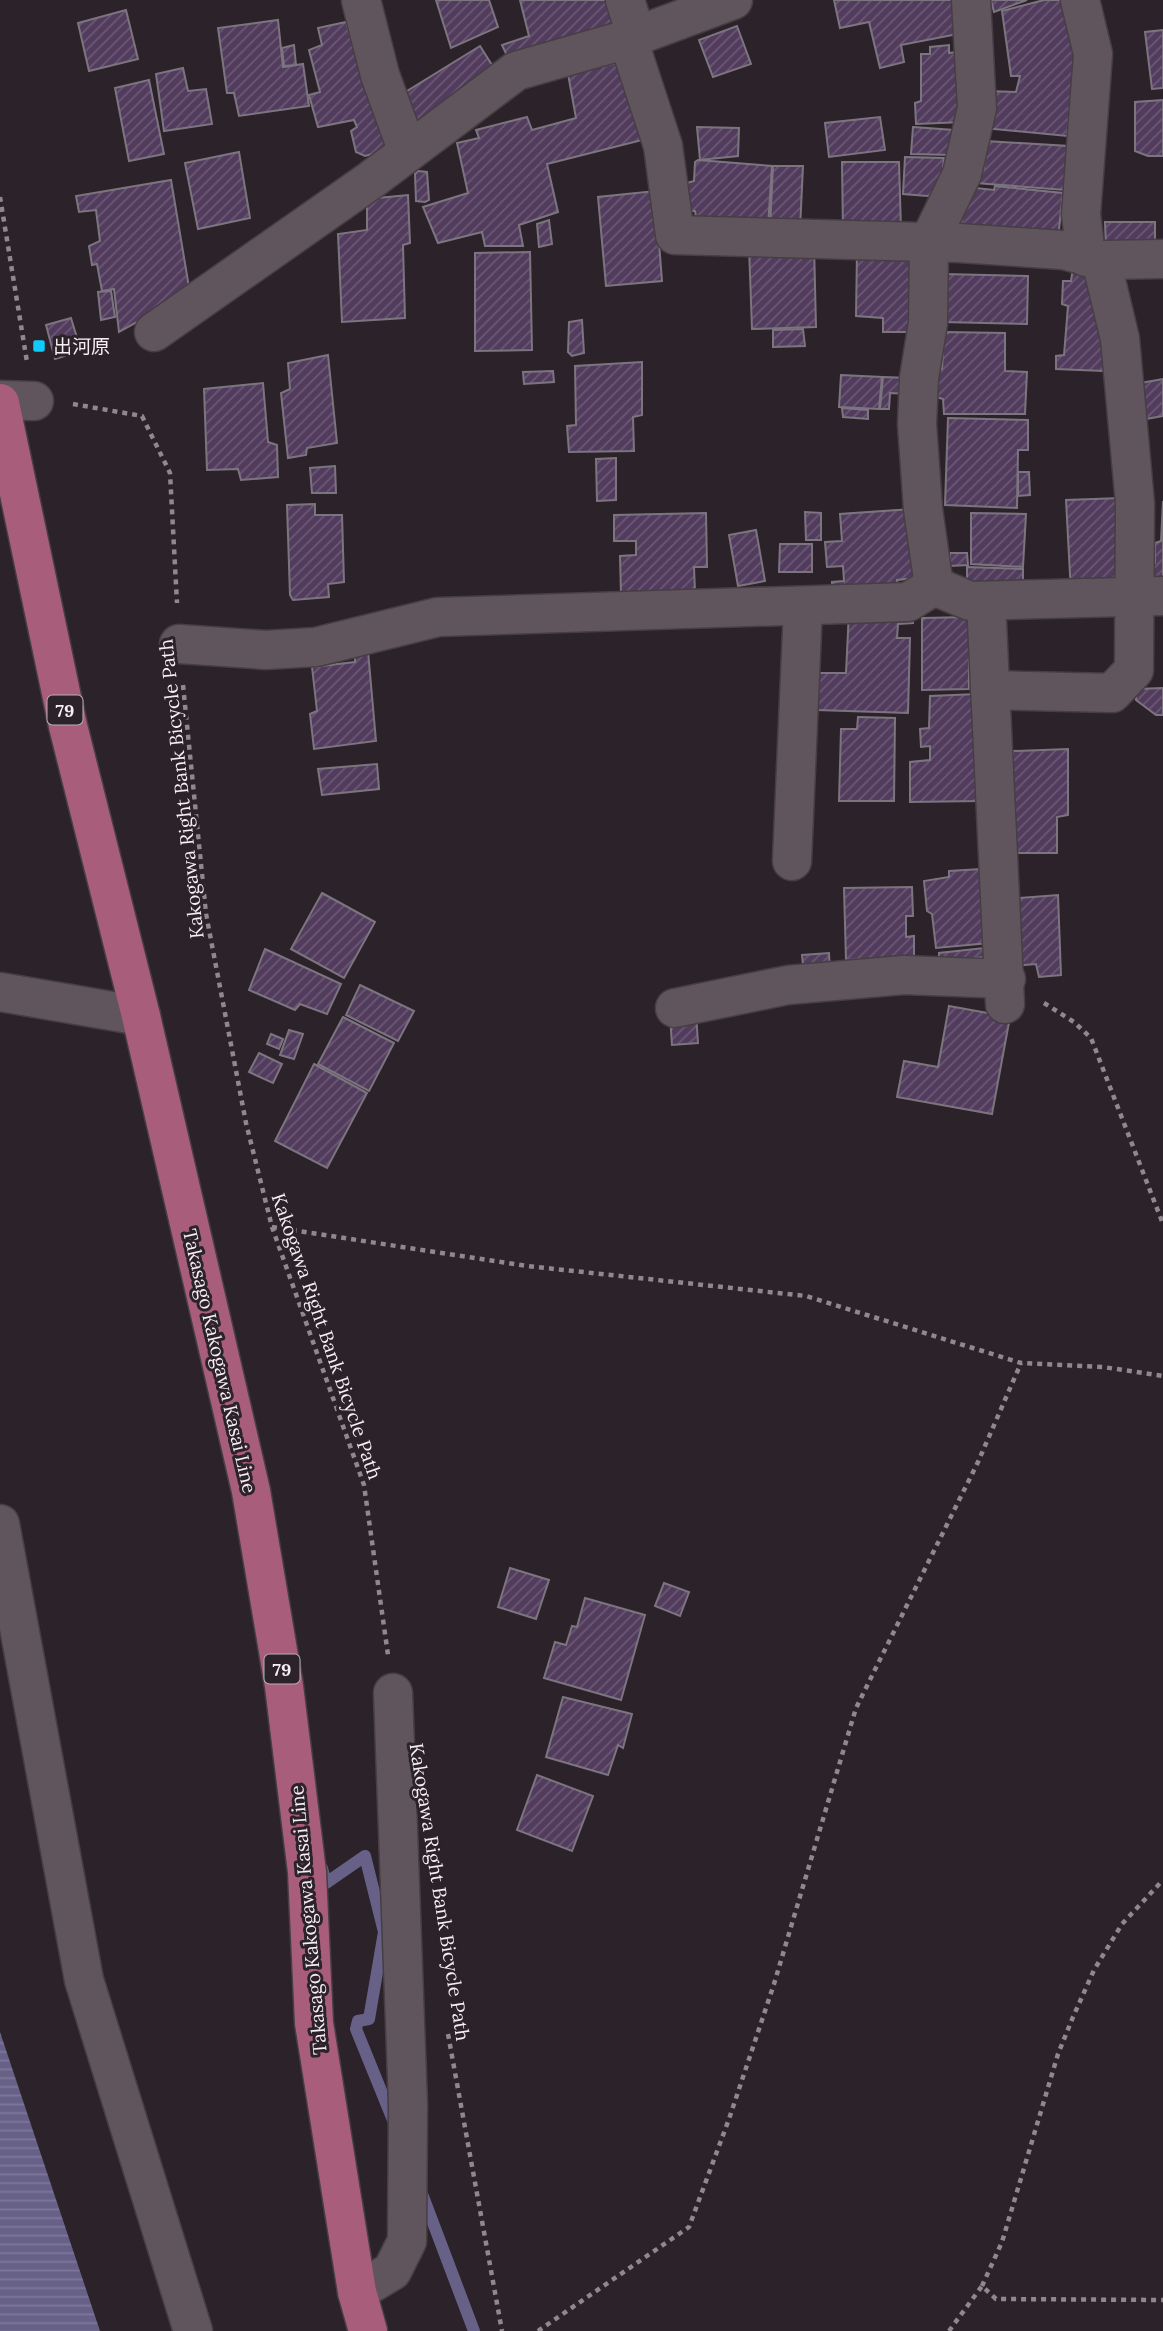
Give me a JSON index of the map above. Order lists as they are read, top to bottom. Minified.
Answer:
{"streets":{"main road":["79","Takasago Kakogawa Kasai Line"],"path":["Kakogawa Right Bank Bicycle Path"]},"crossings":[["Kakogawa Right Bank Bicycle Path","Takasago Kakogawa Kasai Line"]],"places":{"transit":["出河原"]}}
